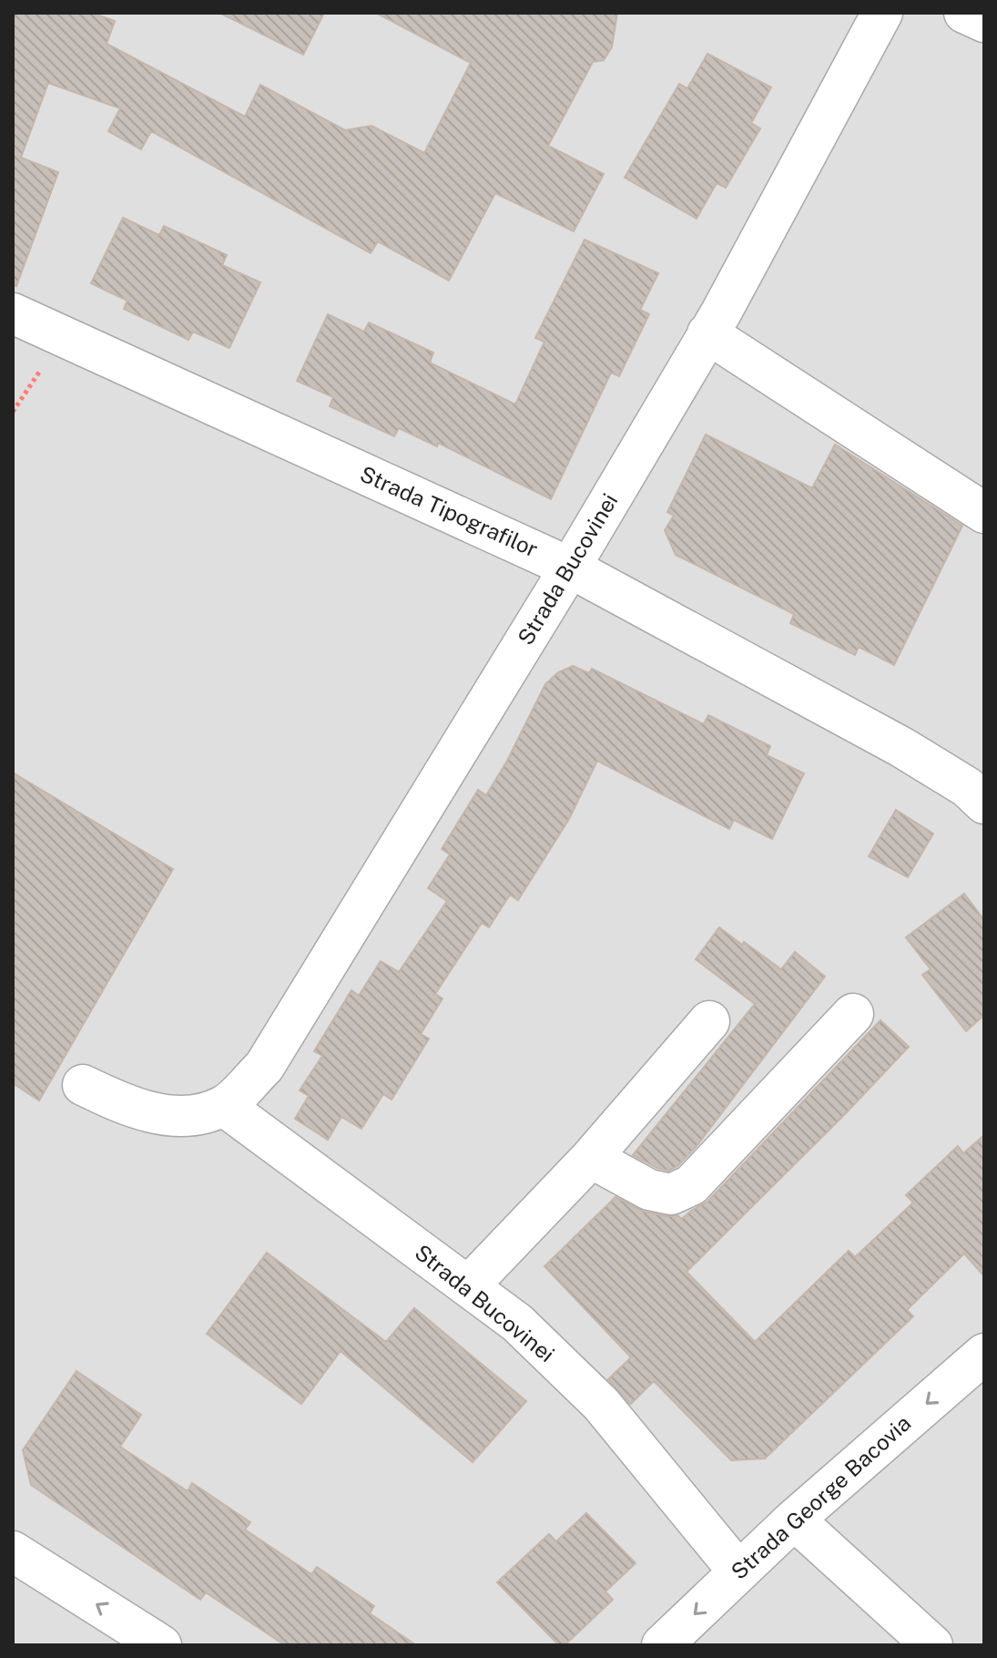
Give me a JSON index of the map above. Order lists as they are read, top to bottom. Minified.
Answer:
{"streets":{"street":["Strada Tipografilor","Strada Bucovinei","Strada George Bacovia"]},"crossings":[["Strada Tipografilor","Strada Bucovinei"],["Strada Bucovinei","Strada George Bacovia"]],"one_way":["Strada George Bacovia"]}
